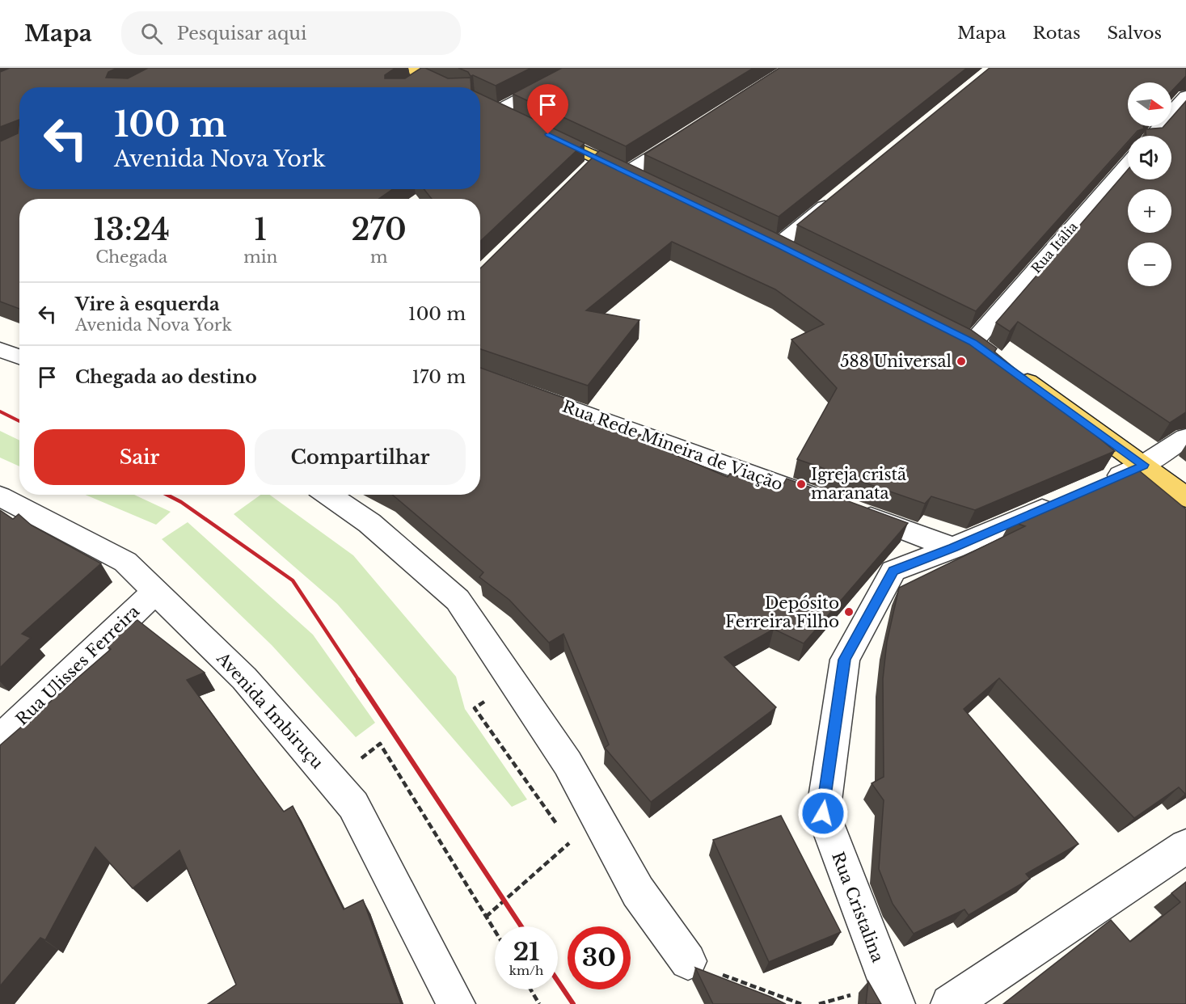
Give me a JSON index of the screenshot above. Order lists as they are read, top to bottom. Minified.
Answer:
{"streets":{"street":["Rua Itália","Rua Rede Mineira de Viação","Rua Ulisses Ferreira","Avenida Imbiruçu","Rua Cristalina"]},"crossings":[["Rua Rede Mineira de Viação","Rua Cristalina"],["Rua Ulisses Ferreira","Avenida Imbiruçu"]],"places":["588 Universal","Igreja cristã maranata","Depósito Ferreira Filho"],"north":"right","page":{"header":"Mapa","search":"Pesquisar aqui","nav":["Mapa","Rotas","Salvos"],"map_buttons":["+","−"],"turn":["100 m","Avenida Nova York"],"eta":["13:24","Chegada","1","min","270","m"],"list":[{"name":"Vire à esquerda","note":"Avenida Nova York","value":"100 m"},{"name":"Chegada ao destino","value":"170 m"}],"buttons":["Sair","Compartilhar"],"speed":"21 km/h","limit":"30"}}
